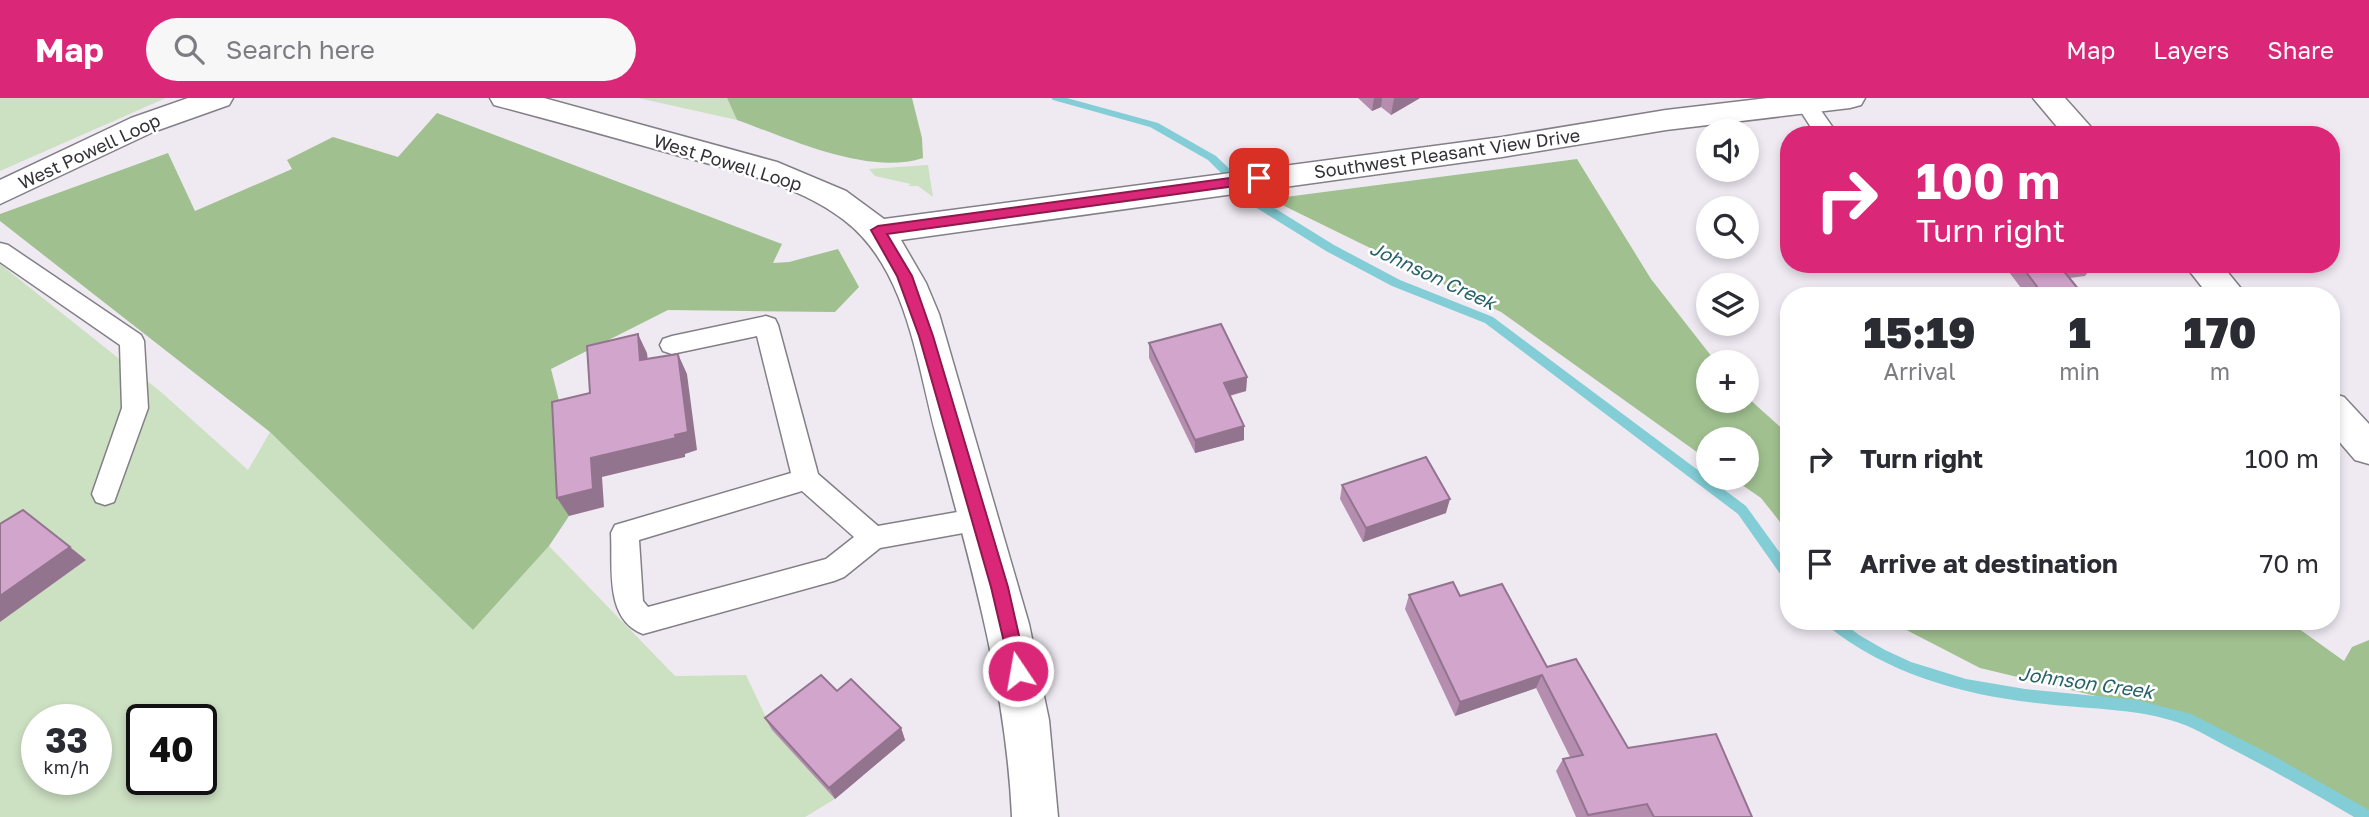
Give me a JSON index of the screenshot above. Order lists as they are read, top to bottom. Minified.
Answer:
{"streets":{"street":["West Powell Loop","Southwest Pleasant View Drive"]},"crossings":[["West Powell Loop","Southwest Pleasant View Drive"]],"water":["Johnson Creek"],"page":{"header":"Map","search":"Search here","nav":["Map","Layers","Share"],"map_buttons":["+","−"],"turn":["100 m","Turn right"],"eta":["15:19","Arrival","1","min","170","m"],"list":[{"name":"Turn right","value":"100 m"},{"name":"Arrive at destination","value":"70 m"}],"speed":"33 km/h","limit":"40"}}
